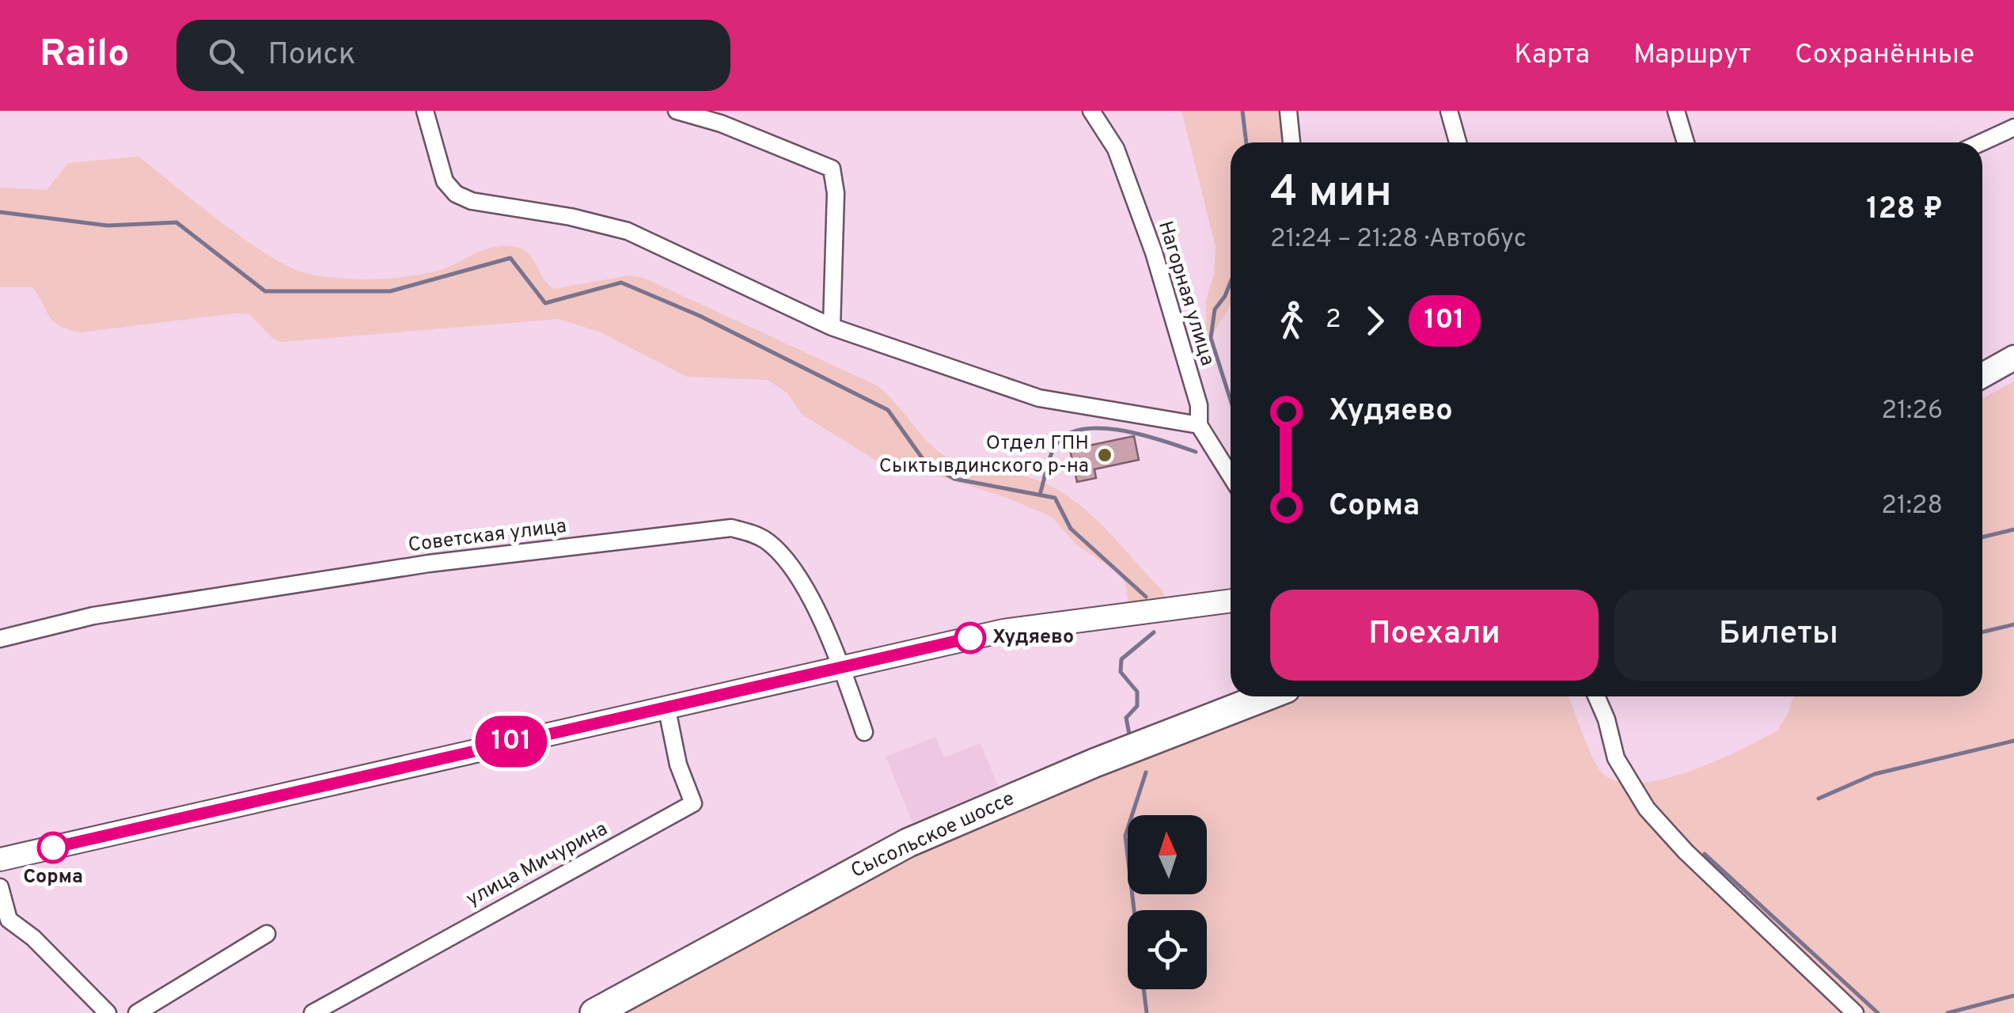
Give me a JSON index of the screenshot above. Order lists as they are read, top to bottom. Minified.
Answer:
{"streets":{"highway":["Сысольское шоссе"],"street":["Нагорная улица","Советская улица","улица Мичурина"]},"places":["Отдел ГПН Сыктывдинского р-на","Худяево","Сорма"],"lines":["bus line 101"],"north":"top","page":{"header":"Railo","search":"Поиск","nav":["Карта","Маршрут","Сохранённые"],"on_map":"101","heading":["4 мин","21:24 – 21:28 · Автобус","128 ₽"],"legs":["2","101"],"list":[{"name":"Худяево","value":"21:26"},{"name":"Сорма","value":"21:28"}],"buttons":["Поехали","Билеты"]}}
